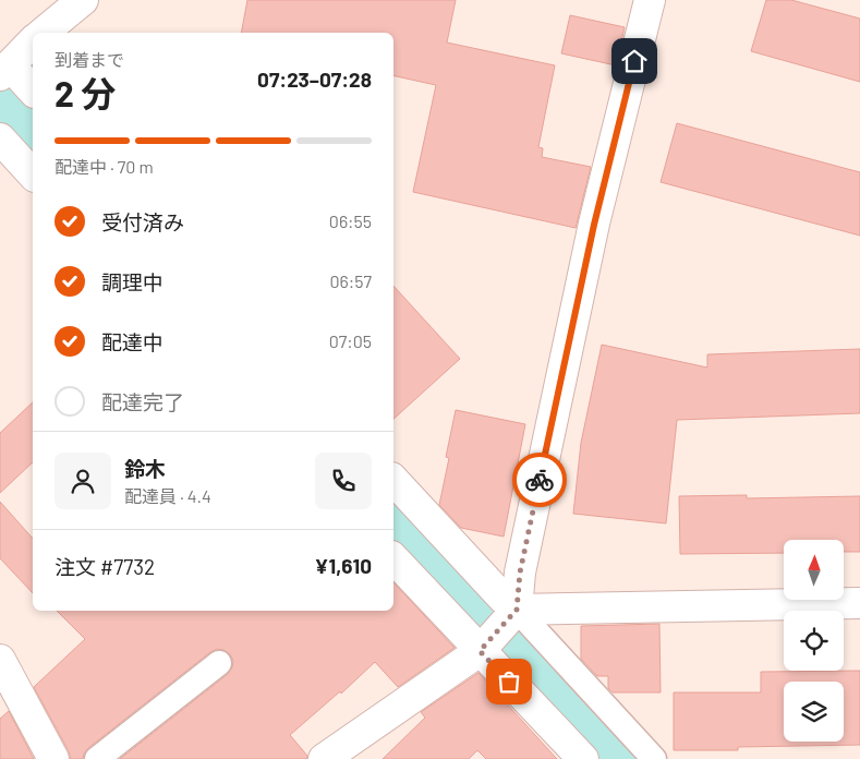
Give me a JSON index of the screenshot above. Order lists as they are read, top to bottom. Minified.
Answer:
{"north":"top","page":{"heading":["2 分","到着まで","07:23–07:28"],"panel":["鈴木","配達員 · 4.4","注文 #7732","¥1,610"],"bar":"配達中 · 70 m","list":[["受付済み","06:55"],["調理中","06:57"],["配達中","07:05"],"配達完了"]}}
